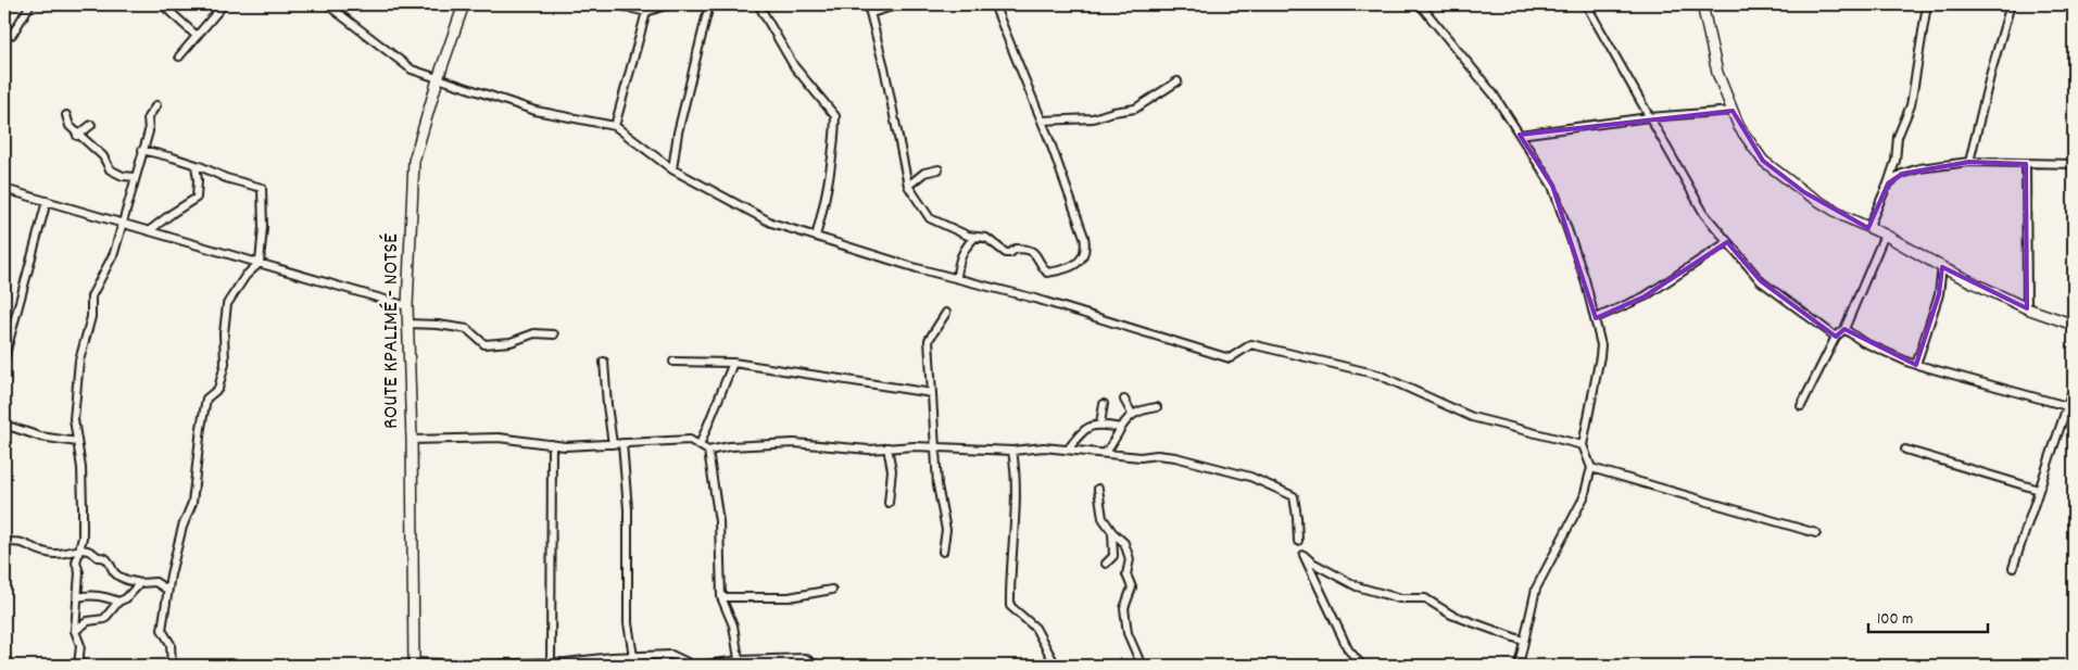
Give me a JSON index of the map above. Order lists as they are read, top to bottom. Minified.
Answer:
{"streets":{"main road":["ROUTE KPALIMÉ - NOTSÉ"]},"scale_bar":"100 m"}
